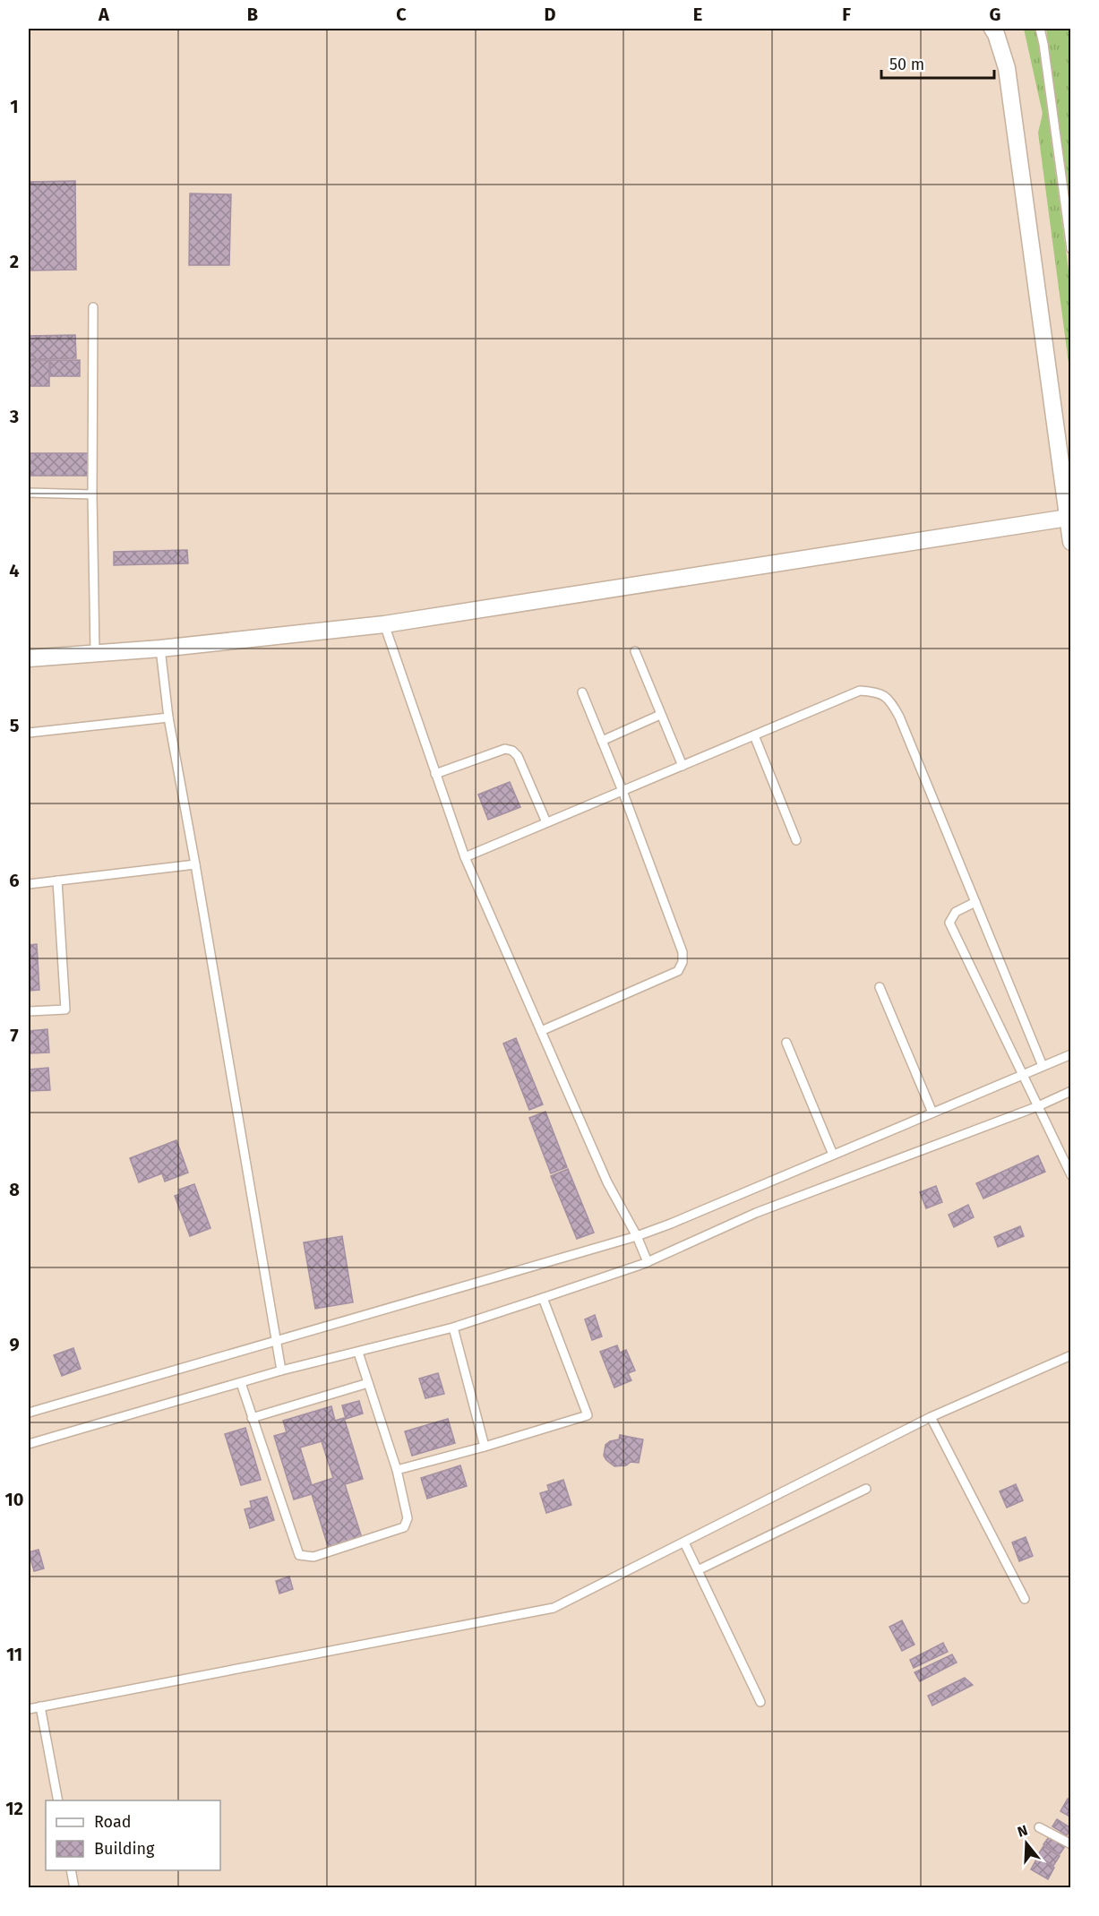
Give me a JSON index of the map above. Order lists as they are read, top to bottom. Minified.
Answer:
{"legend":["Road","Building"],"scale_bar":"50 m","north":"top","grid":{"columns":["A","B","C","D","E","F","G"],"rows":["1","2","3","4","5","6","7","8","9","10","11","12"]}}
